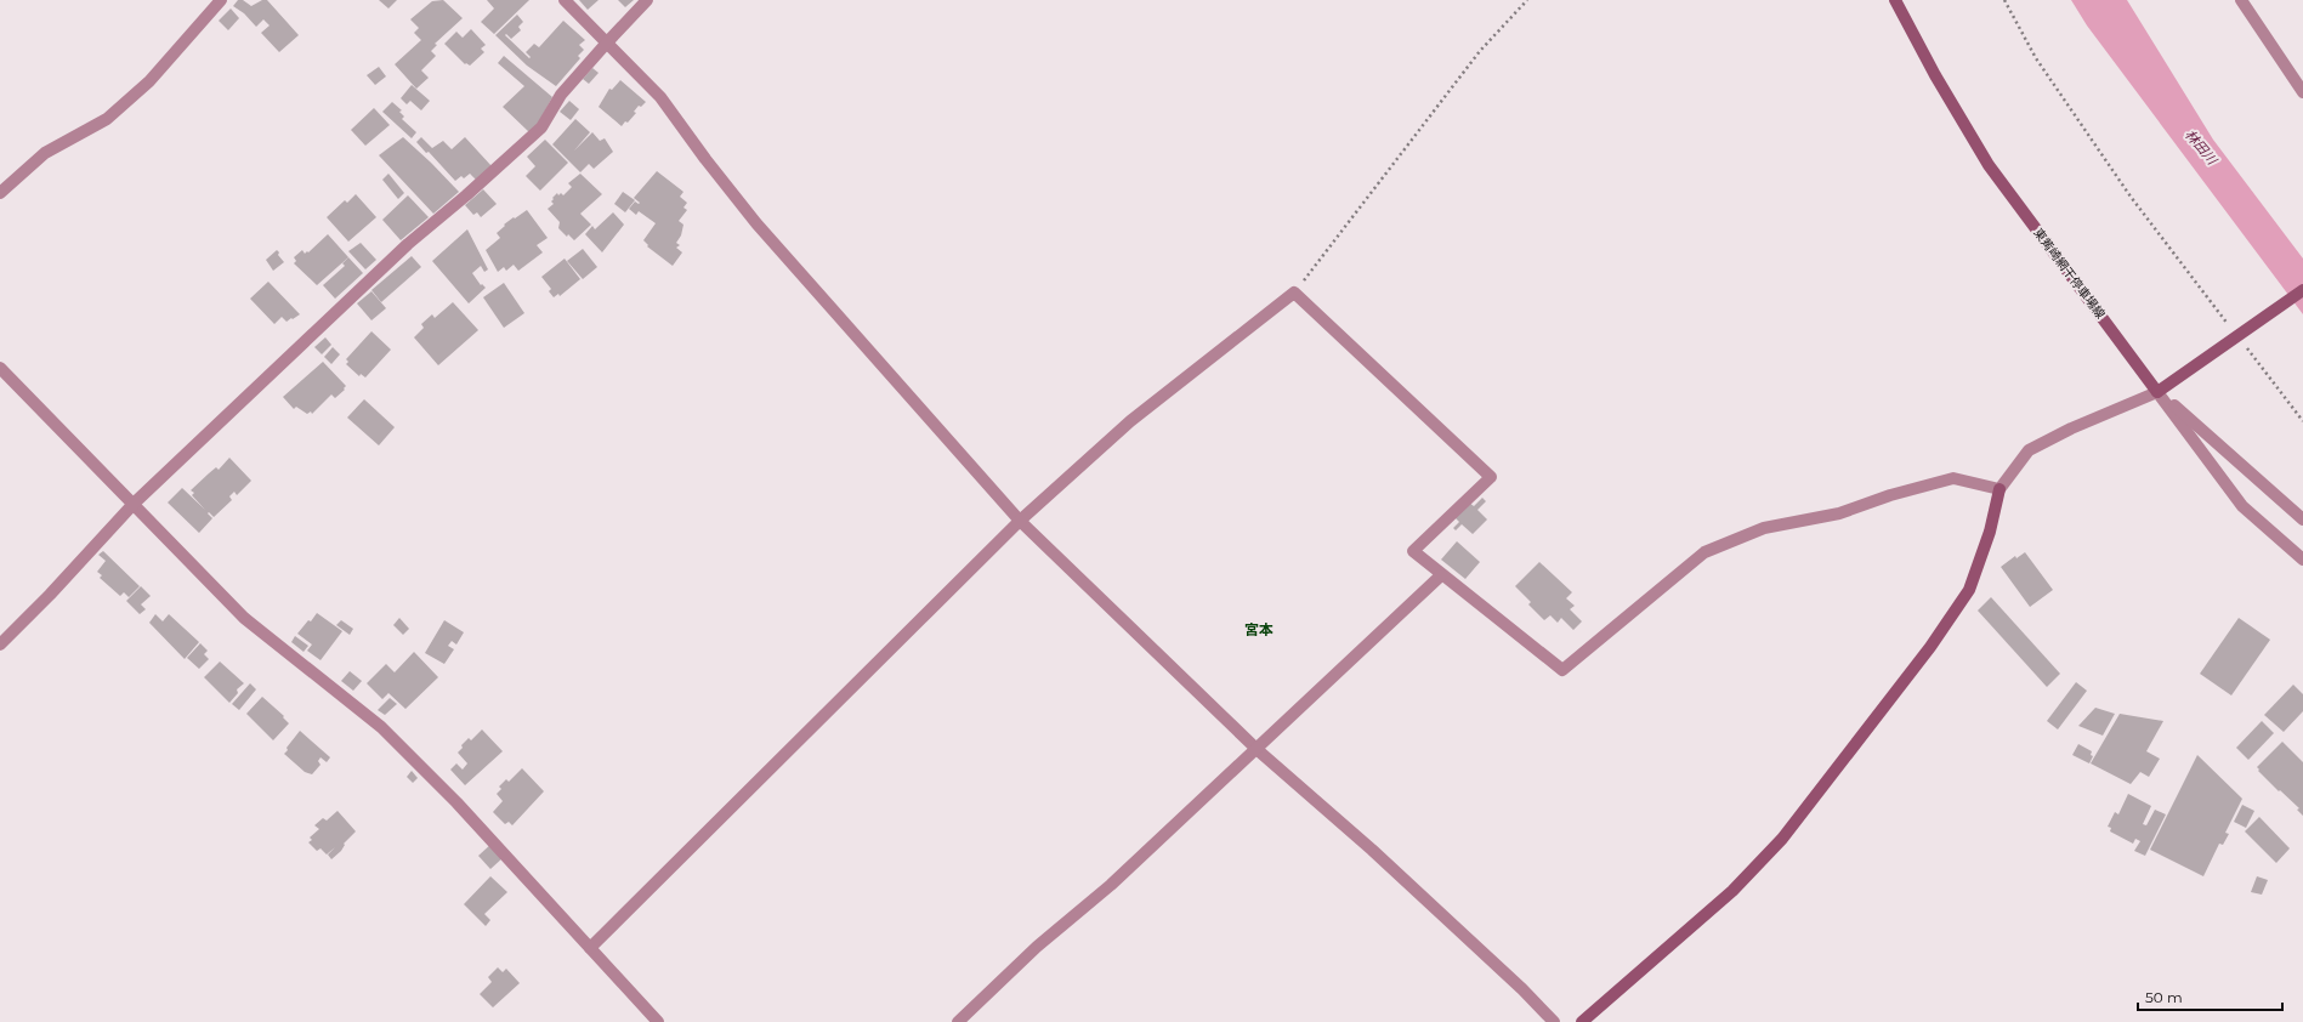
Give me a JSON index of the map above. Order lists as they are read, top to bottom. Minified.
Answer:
{"streets":{"street":["東觜崎網干停車場線"]},"districts":["宮本"],"water":["林田川"],"scale_bar":"50 m"}
